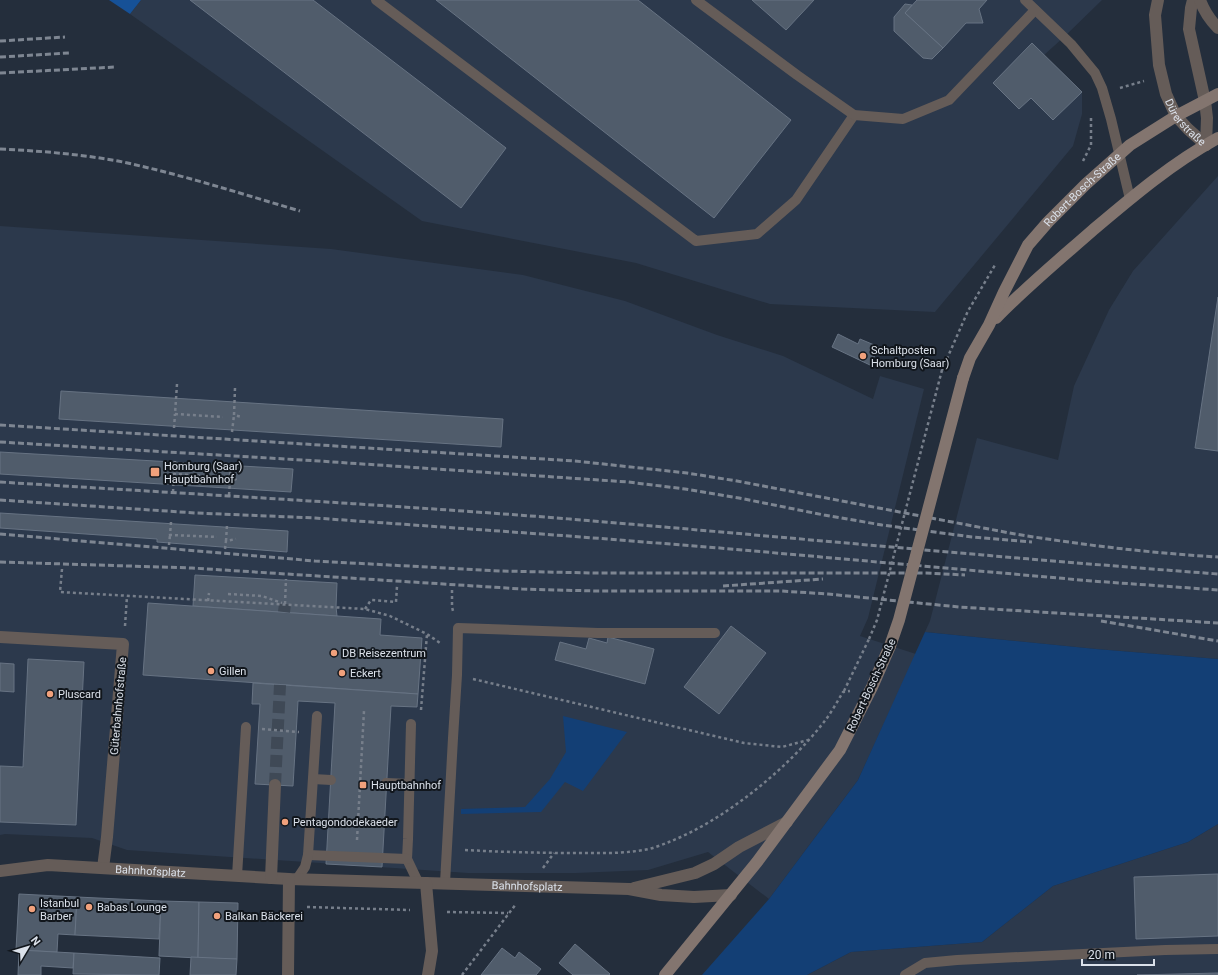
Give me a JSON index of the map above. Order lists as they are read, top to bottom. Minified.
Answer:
{"streets":{"main road":["Robert-Bosch-Straße"],"street":["Dürerstraße","Güterbahnhofstraße","Bahnhofsplatz"]},"crossings":[["Dürerstraße","Robert-Bosch-Straße"],["Güterbahnhofstraße","Bahnhofsplatz"]],"places":{"other":["Schaltposten Homburg (Saar)","DB Reisezentrum","Gillen","Eckert","Pluscard","Pentagondodekaeder","Babas Lounge","Istanbul Barber","Balkan Bäckerei"],"transit":["Homburg (Saar) Hauptbahnhof","Hauptbahnhof"]},"scale_bar":"20 m","north":"top right"}
